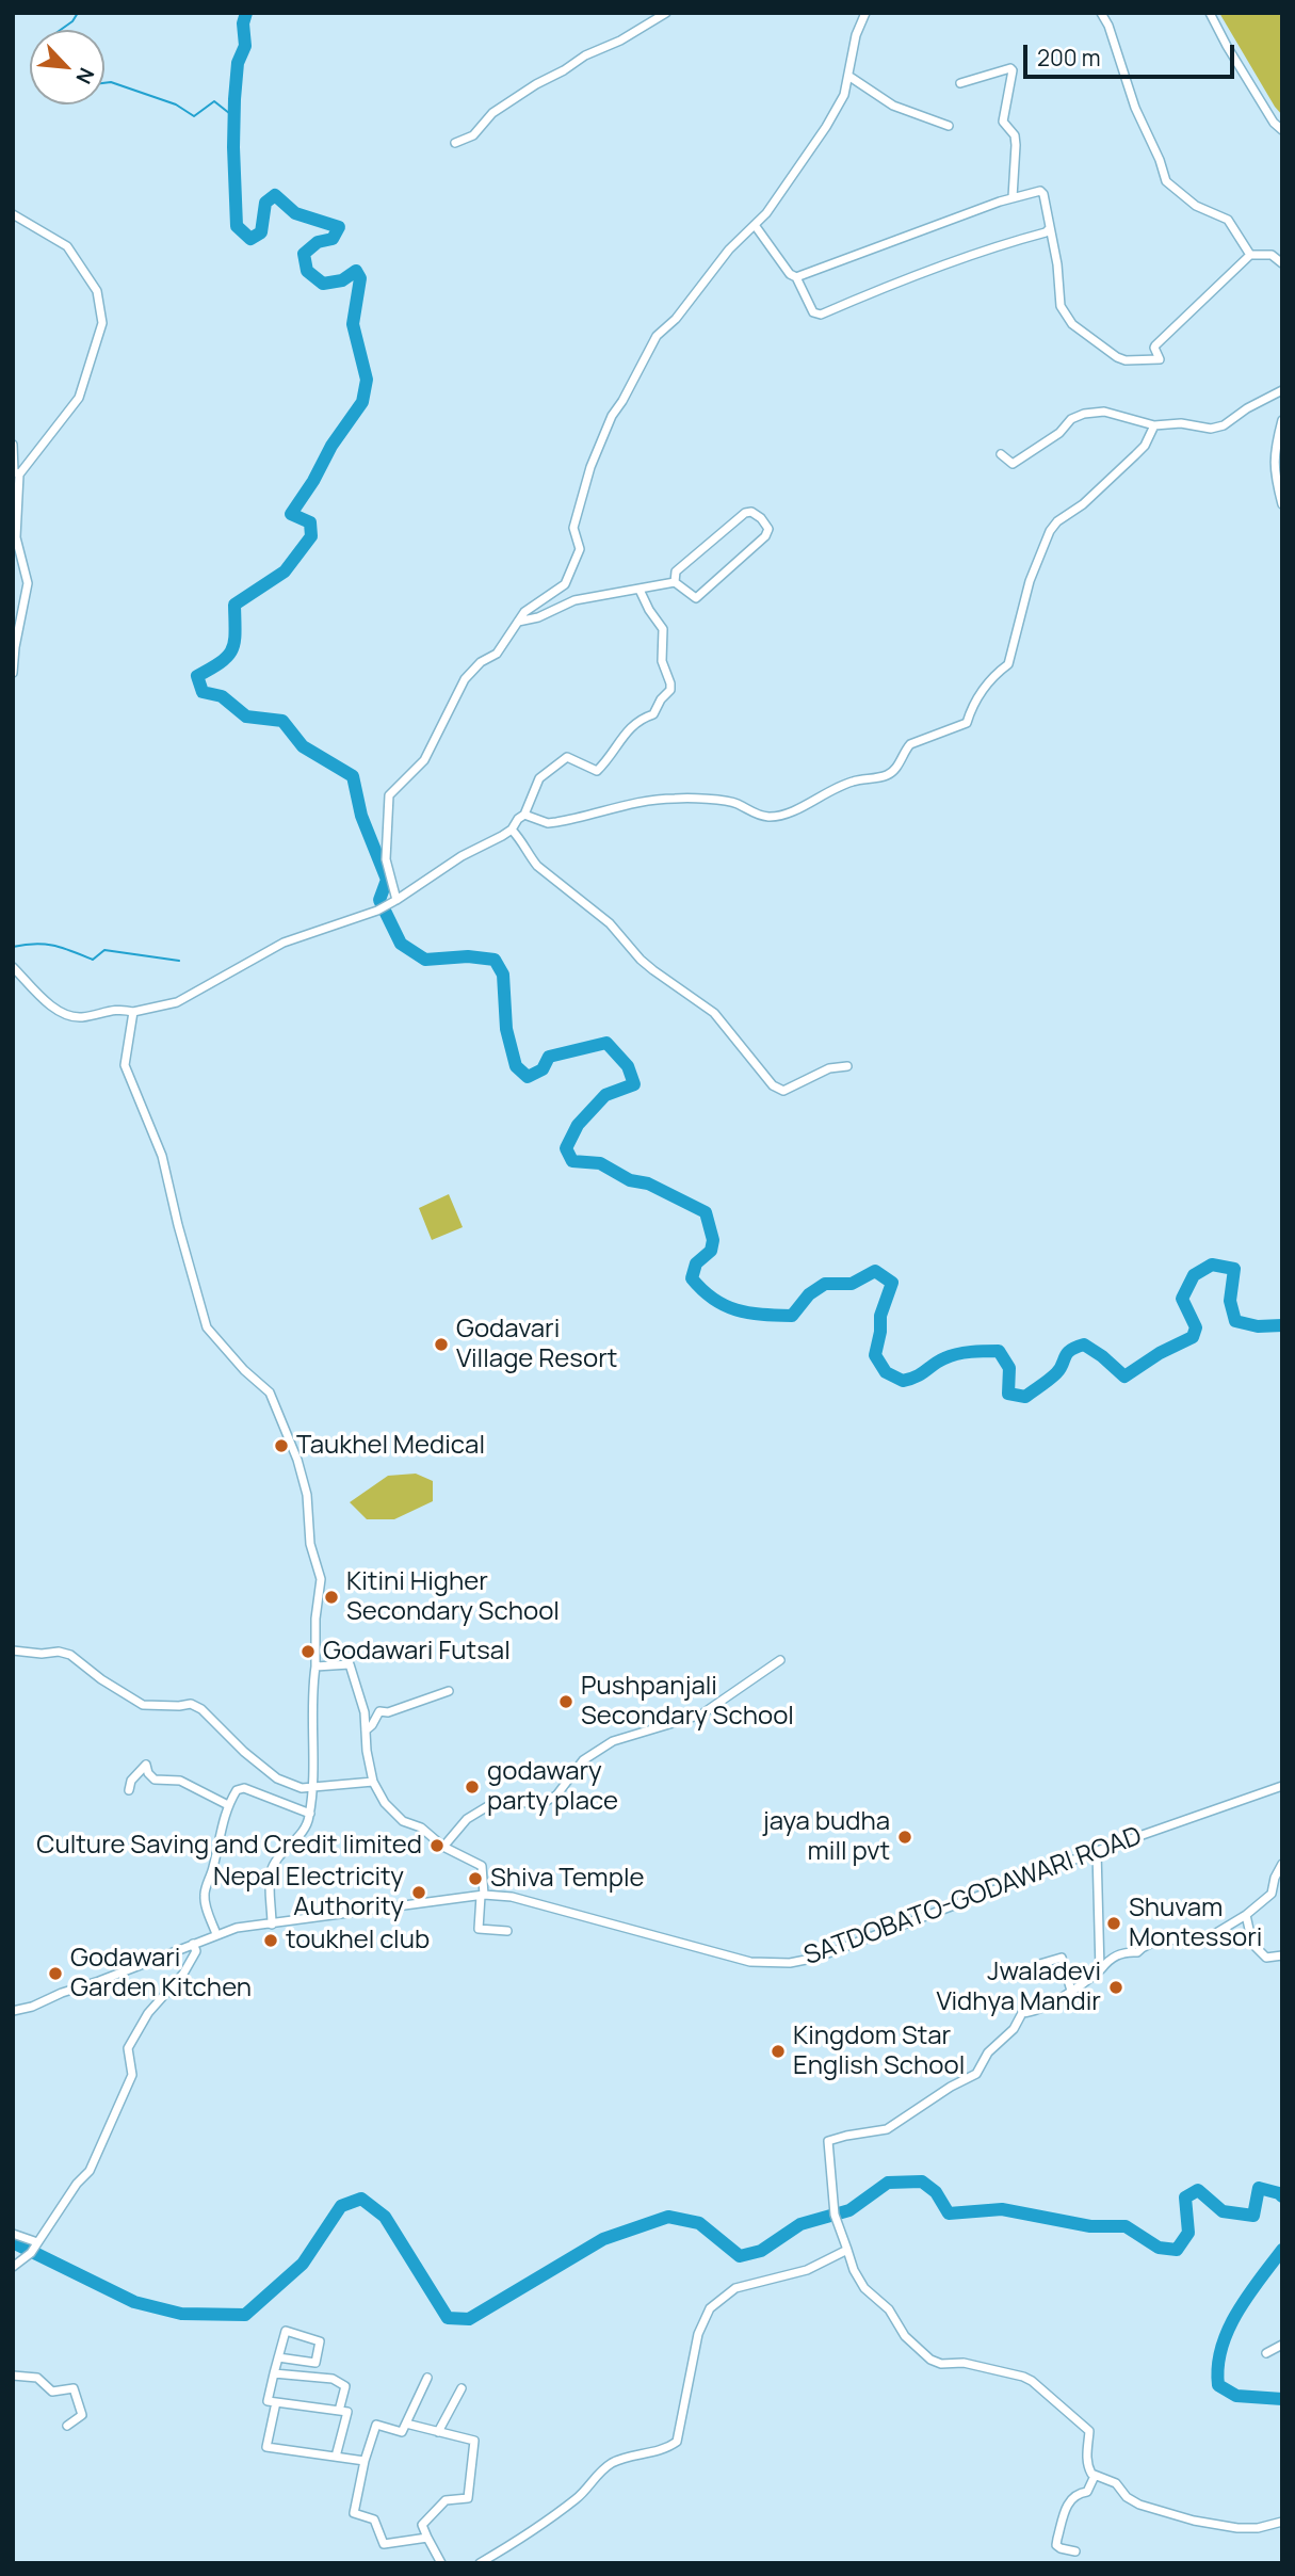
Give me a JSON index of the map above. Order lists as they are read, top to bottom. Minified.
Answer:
{"streets":{"street":["SATDOBATO-GODAWARI ROAD"]},"places":["Godavari Village Resort","Taukhel Medical","Kitini Higher Secondary School","Godawari Futsal","Pushpanjali Secondary School","godawary party place","jaya budha mill pvt","Culture Saving and Credit limited","Shiva Temple","Nepal Electricity Authority","Shuvam Montessori","toukhel club","Godawari Garden Kitchen","Jwaladevi Vidhya Mandir","Kingdom Star English School"],"scale_bar":"200 m","north":"bottom right"}
